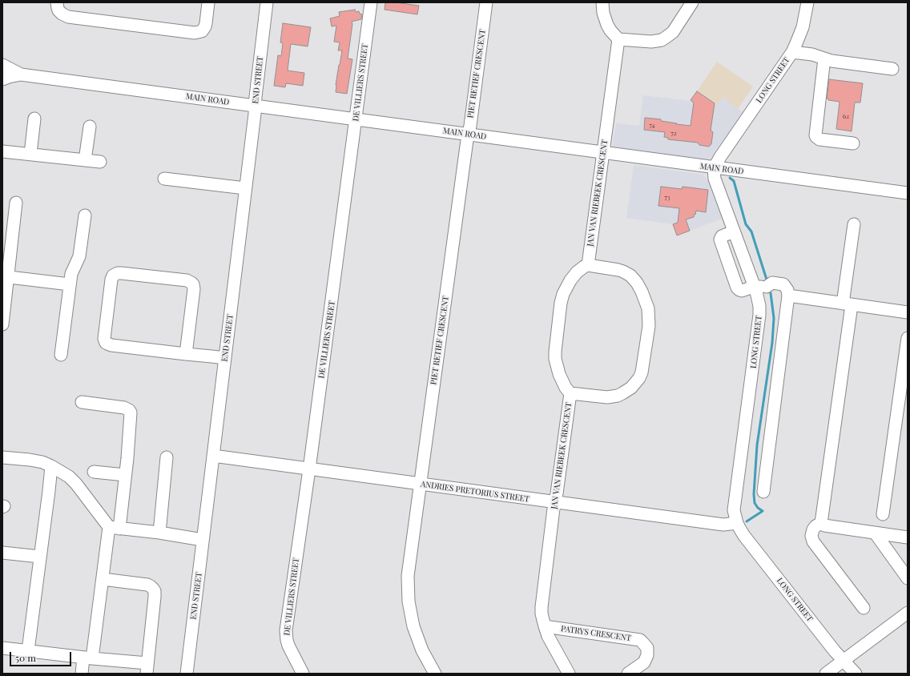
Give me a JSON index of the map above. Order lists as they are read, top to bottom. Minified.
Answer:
{"streets":{"street":["PIET RETIEF CRESCENT","END STREET","LONG STREET","DE VILLIERS STREET","MAIN ROAD","JAN VAN RIEBEEK CRESCENT","ANDRIES PRETORIUS STREET","PATRYS CRESCENT"]},"crossings":[["PIET RETIEF CRESCENT","MAIN ROAD"],["PIET RETIEF CRESCENT","ANDRIES PRETORIUS STREET"],["END STREET","MAIN ROAD"],["END STREET","ANDRIES PRETORIUS STREET"],["LONG STREET","MAIN ROAD"],["LONG STREET","ANDRIES PRETORIUS STREET"],["DE VILLIERS STREET","MAIN ROAD"],["DE VILLIERS STREET","ANDRIES PRETORIUS STREET"],["MAIN ROAD","JAN VAN RIEBEEK CRESCENT"],["JAN VAN RIEBEEK CRESCENT","ANDRIES PRETORIUS STREET"],["JAN VAN RIEBEEK CRESCENT","PATRYS CRESCENT"]],"house_numbers":["62","74","72","73"],"scale_bar":"50 m"}
